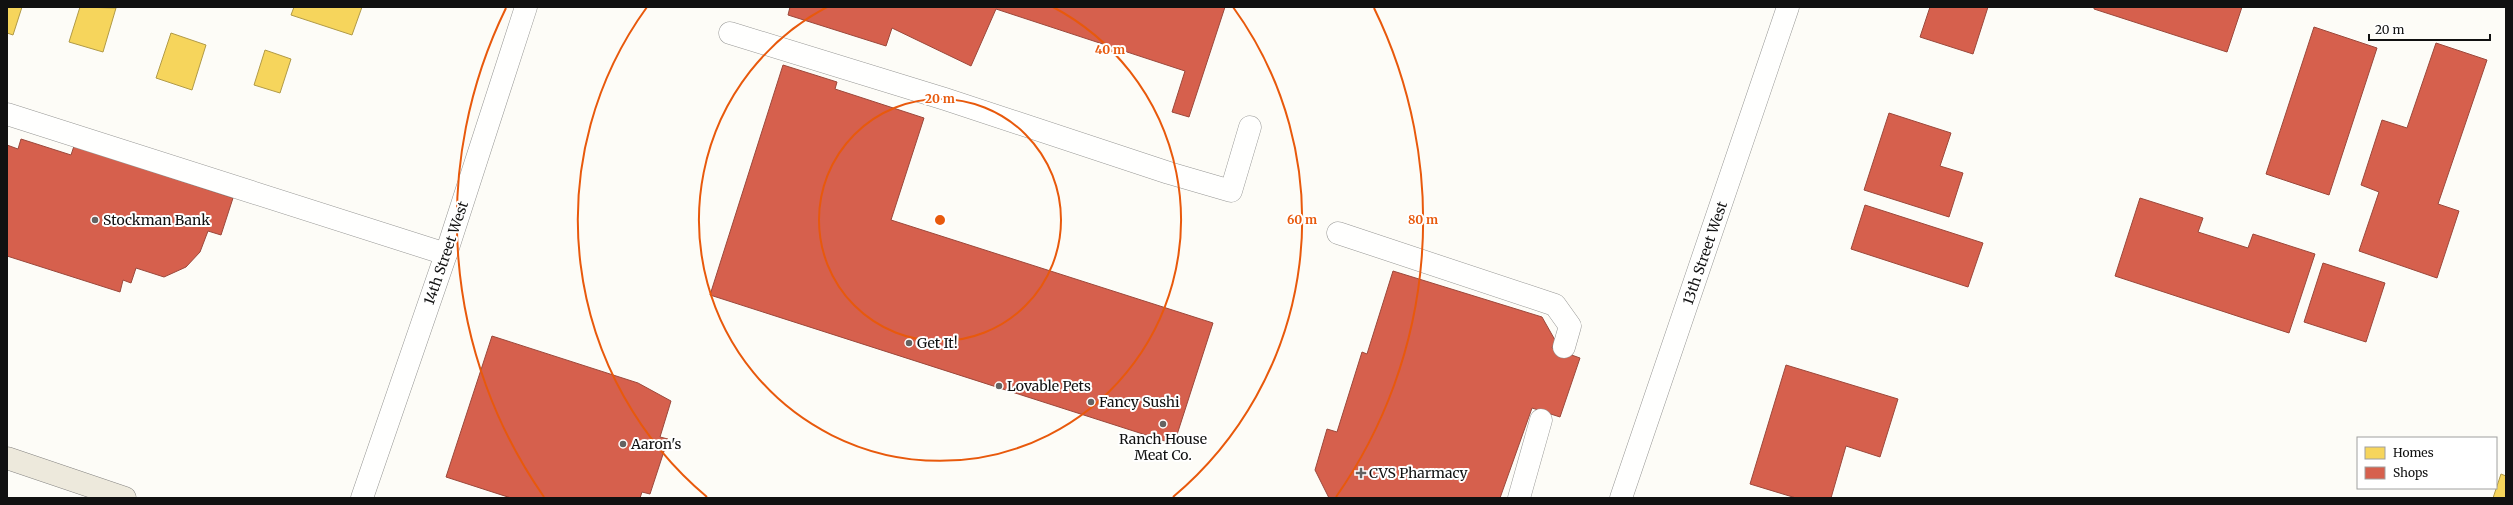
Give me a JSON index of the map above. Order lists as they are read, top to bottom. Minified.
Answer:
{"streets":{"street":["14th Street West","13th Street West"]},"places":{"other":["Stockman Bank","Get It!","Lovable Pets","Fancy Sushi","Ranch House Meat Co.","Aaron's"],"health":["CVS Pharmacy"]},"legend":["Homes","Shops"],"scale_bar":"20 m","rings":["40 m","20 m","60 m","80 m"]}
